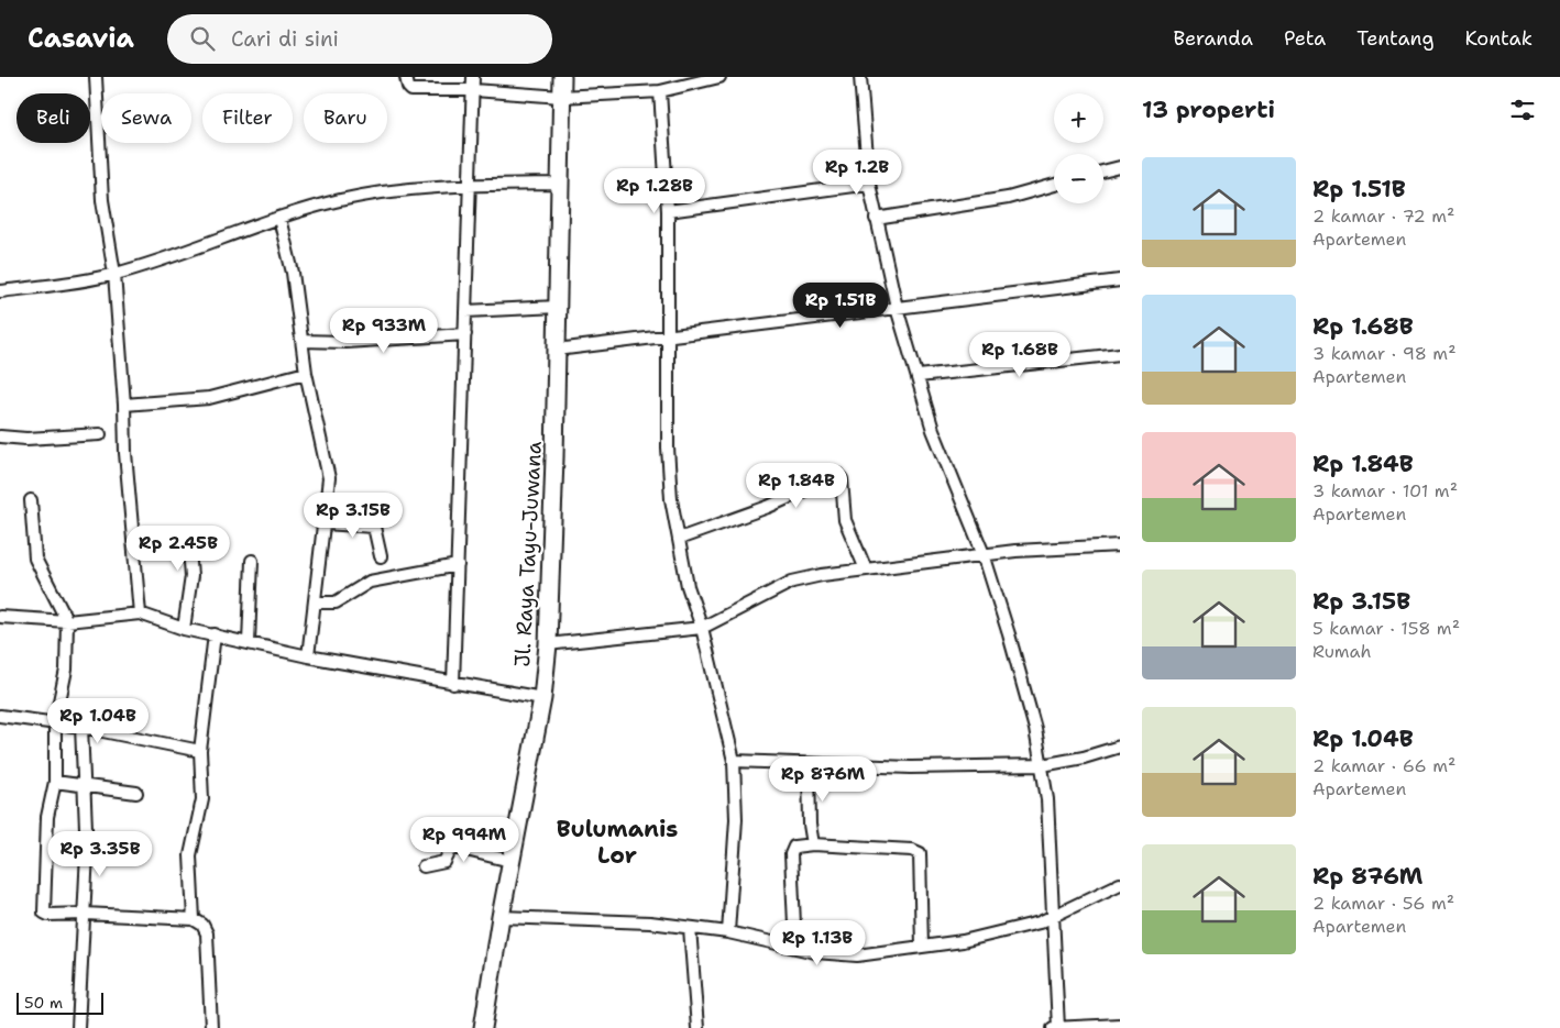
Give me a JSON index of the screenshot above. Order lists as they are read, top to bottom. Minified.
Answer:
{"streets":{"main road":["Jl. Raya Tayu-Juwana"]},"districts":["Bulumanis Lor"],"scale_bar":"50 m","page":{"header":"Casavia","search":"Cari di sini","nav":["Beranda","Peta","Tentang","Kontak"],"heading":"13 properti","map_buttons":["+","−"],"chip":["Beli","Sewa","Filter","Baru"],"list":[{"name":"Rp 1.51B","note":"2 kamar · 72 m² · Apartemen"},{"name":"Rp 1.68B","note":"3 kamar · 98 m² · Apartemen"},{"name":"Rp 1.84B","note":"3 kamar · 101 m² · Apartemen"},{"name":"Rp 3.15B","note":"5 kamar · 158 m² · Rumah"},{"name":"Rp 1.04B","note":"2 kamar · 66 m² · Apartemen"},{"name":"Rp 876M","note":"2 kamar · 56 m² · Apartemen"}],"price":["Rp 1.2B","Rp 1.28B","Rp 1.51B","Rp 933M","Rp 1.68B","Rp 1.84B","Rp 3.15B","Rp 2.45B","Rp 1.04B","Rp 876M","Rp 994M","Rp 3.35B","Rp 1.13B"],"scale":"50 m"}}
